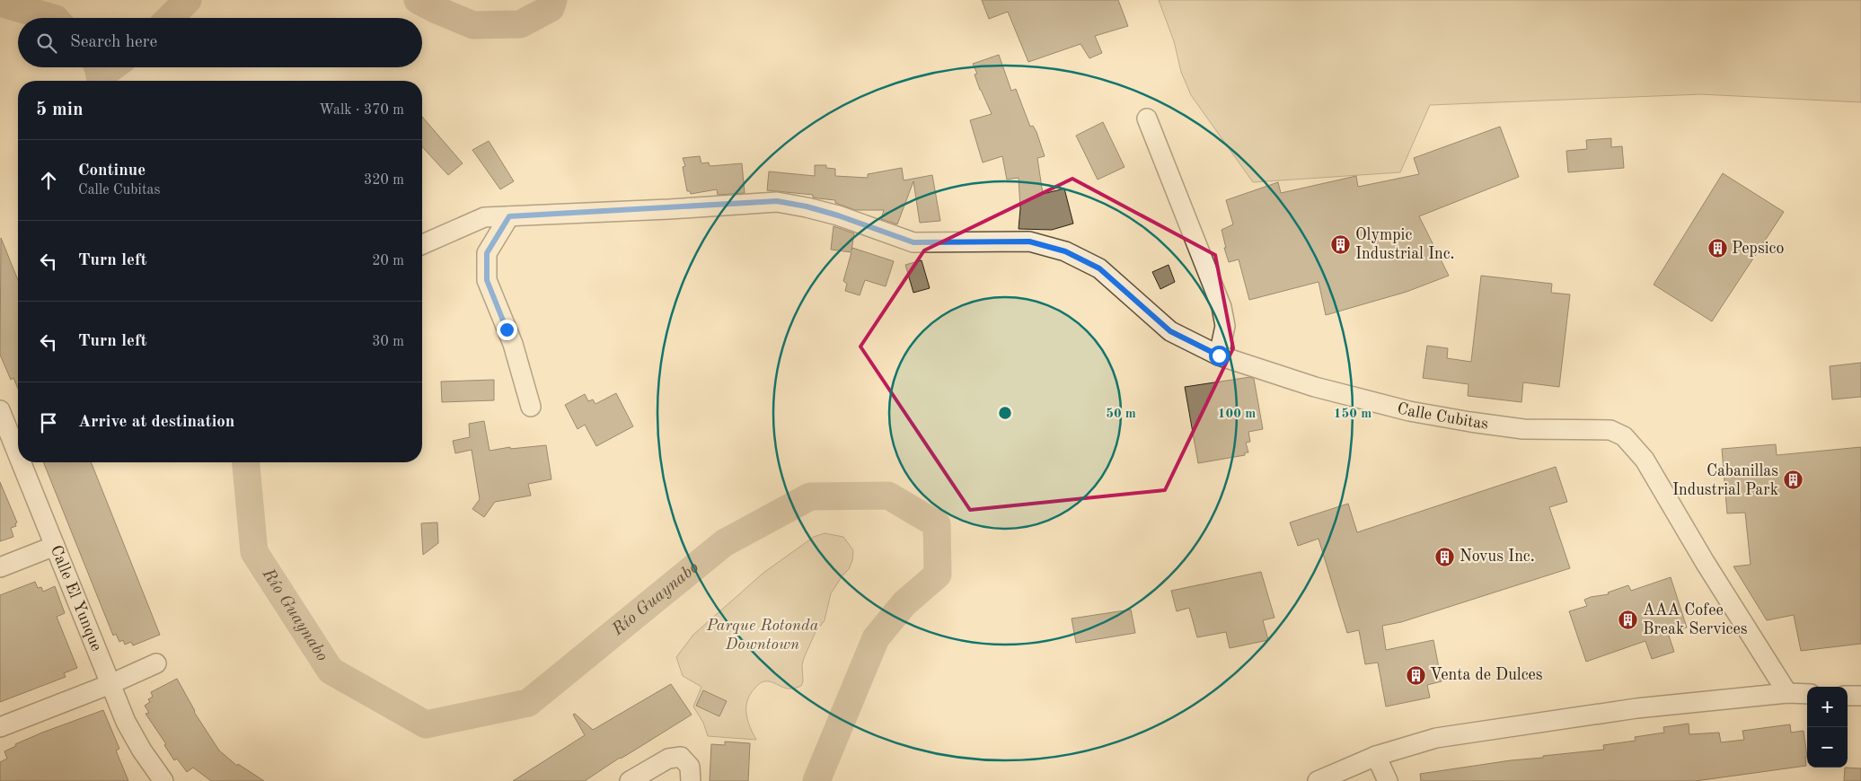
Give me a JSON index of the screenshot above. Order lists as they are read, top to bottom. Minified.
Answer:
{"streets":{"street":["Calle Cubitas","Calle El Yunque"]},"water":["Río Guaynabo"],"parks":["Parque Rotonda Downtown"],"places":{"building":["Olympic Industrial Inc.","Pepsico","Cabanillas Industrial Park","Novus Inc.","AAA Cofee Break Services","Venta de Dulces"]},"page":{"search":"Search here","heading":["5 min","Walk · 370 m"],"list":[["Continue","Calle Cubitas","320 m"],["Turn left","20 m"],["Turn left","30 m"],"Arrive at destination"],"map_buttons":["+","−"]},"rings":["50 m","100 m","150 m"]}
